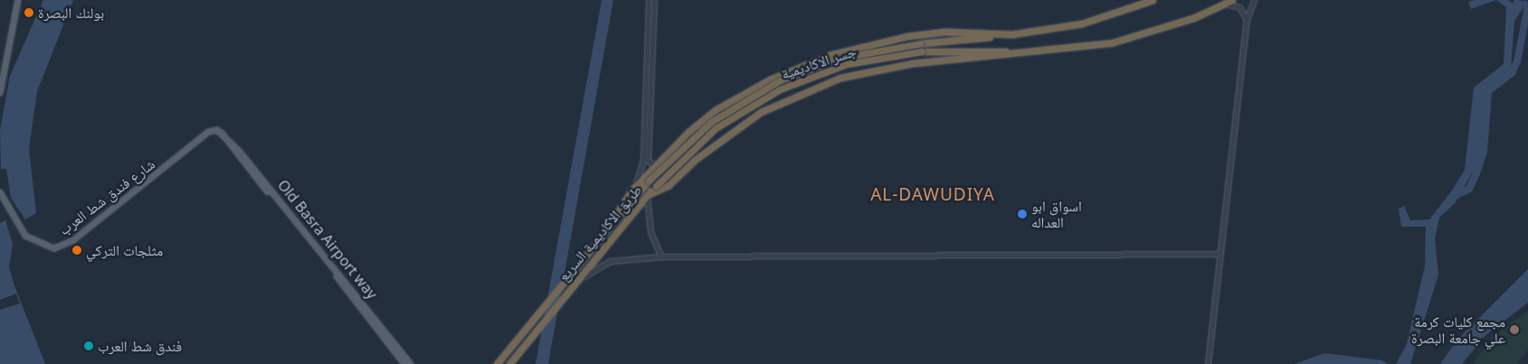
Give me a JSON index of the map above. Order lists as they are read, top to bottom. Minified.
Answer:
{"streets":{"highway":["جسر الاكاديمية","طريق الاكاديمية السريع"],"main road":["شارع فندق شط العرب","Old Basra Airport way"]},"crossings":[["جسر الاكاديمية","طريق الاكاديمية السريع"],["شارع فندق شط العرب","Old Basra Airport way"]],"districts":["AL-DAWUDIYA"],"places":["بولنك البصرة","اسواق ابو العداله","مثلجات التركي","مجمع كليات كرمة علي جامعة البصرة","فندق شط العرب"]}
